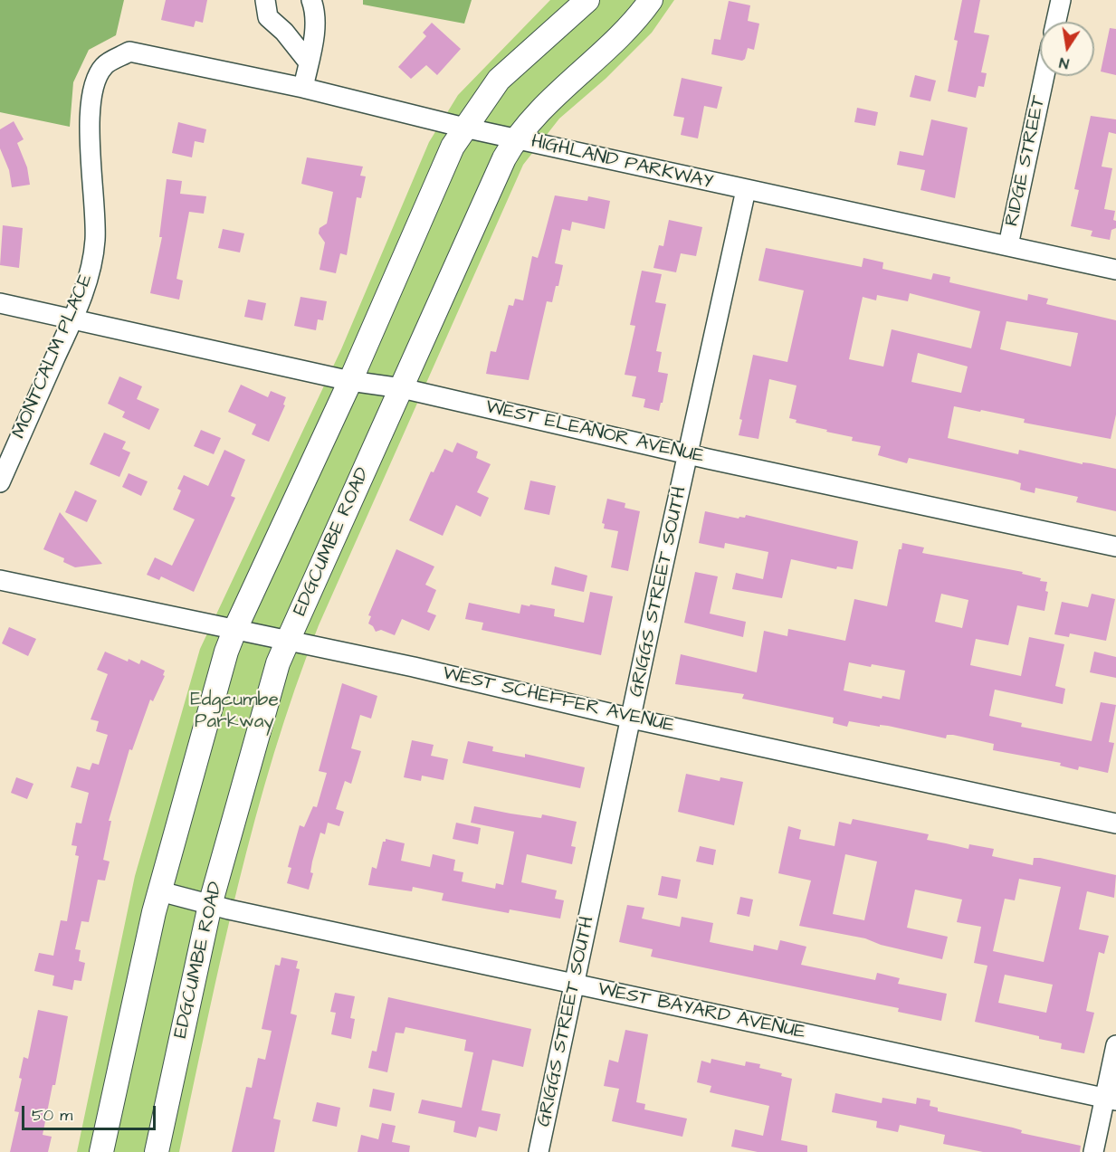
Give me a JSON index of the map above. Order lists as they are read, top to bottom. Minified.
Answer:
{"streets":{"street":["RIDGE STREET","HIGHLAND PARKWAY","MONTCALM PLACE","WEST ELEANOR AVENUE","EDGCUMBE ROAD","GRIGGS STREET SOUTH","WEST SCHEFFER AVENUE","WEST BAYARD AVENUE"]},"crossings":[["RIDGE STREET","HIGHLAND PARKWAY"],["HIGHLAND PARKWAY","MONTCALM PLACE"],["HIGHLAND PARKWAY","EDGCUMBE ROAD"],["HIGHLAND PARKWAY","GRIGGS STREET SOUTH"],["MONTCALM PLACE","WEST ELEANOR AVENUE"],["WEST ELEANOR AVENUE","EDGCUMBE ROAD"],["WEST ELEANOR AVENUE","GRIGGS STREET SOUTH"],["EDGCUMBE ROAD","WEST SCHEFFER AVENUE"],["EDGCUMBE ROAD","WEST BAYARD AVENUE"],["GRIGGS STREET SOUTH","WEST SCHEFFER AVENUE"],["GRIGGS STREET SOUTH","WEST BAYARD AVENUE"]],"parks":["Edgcumbe Parkway"],"scale_bar":"50 m","north":"bottom"}
